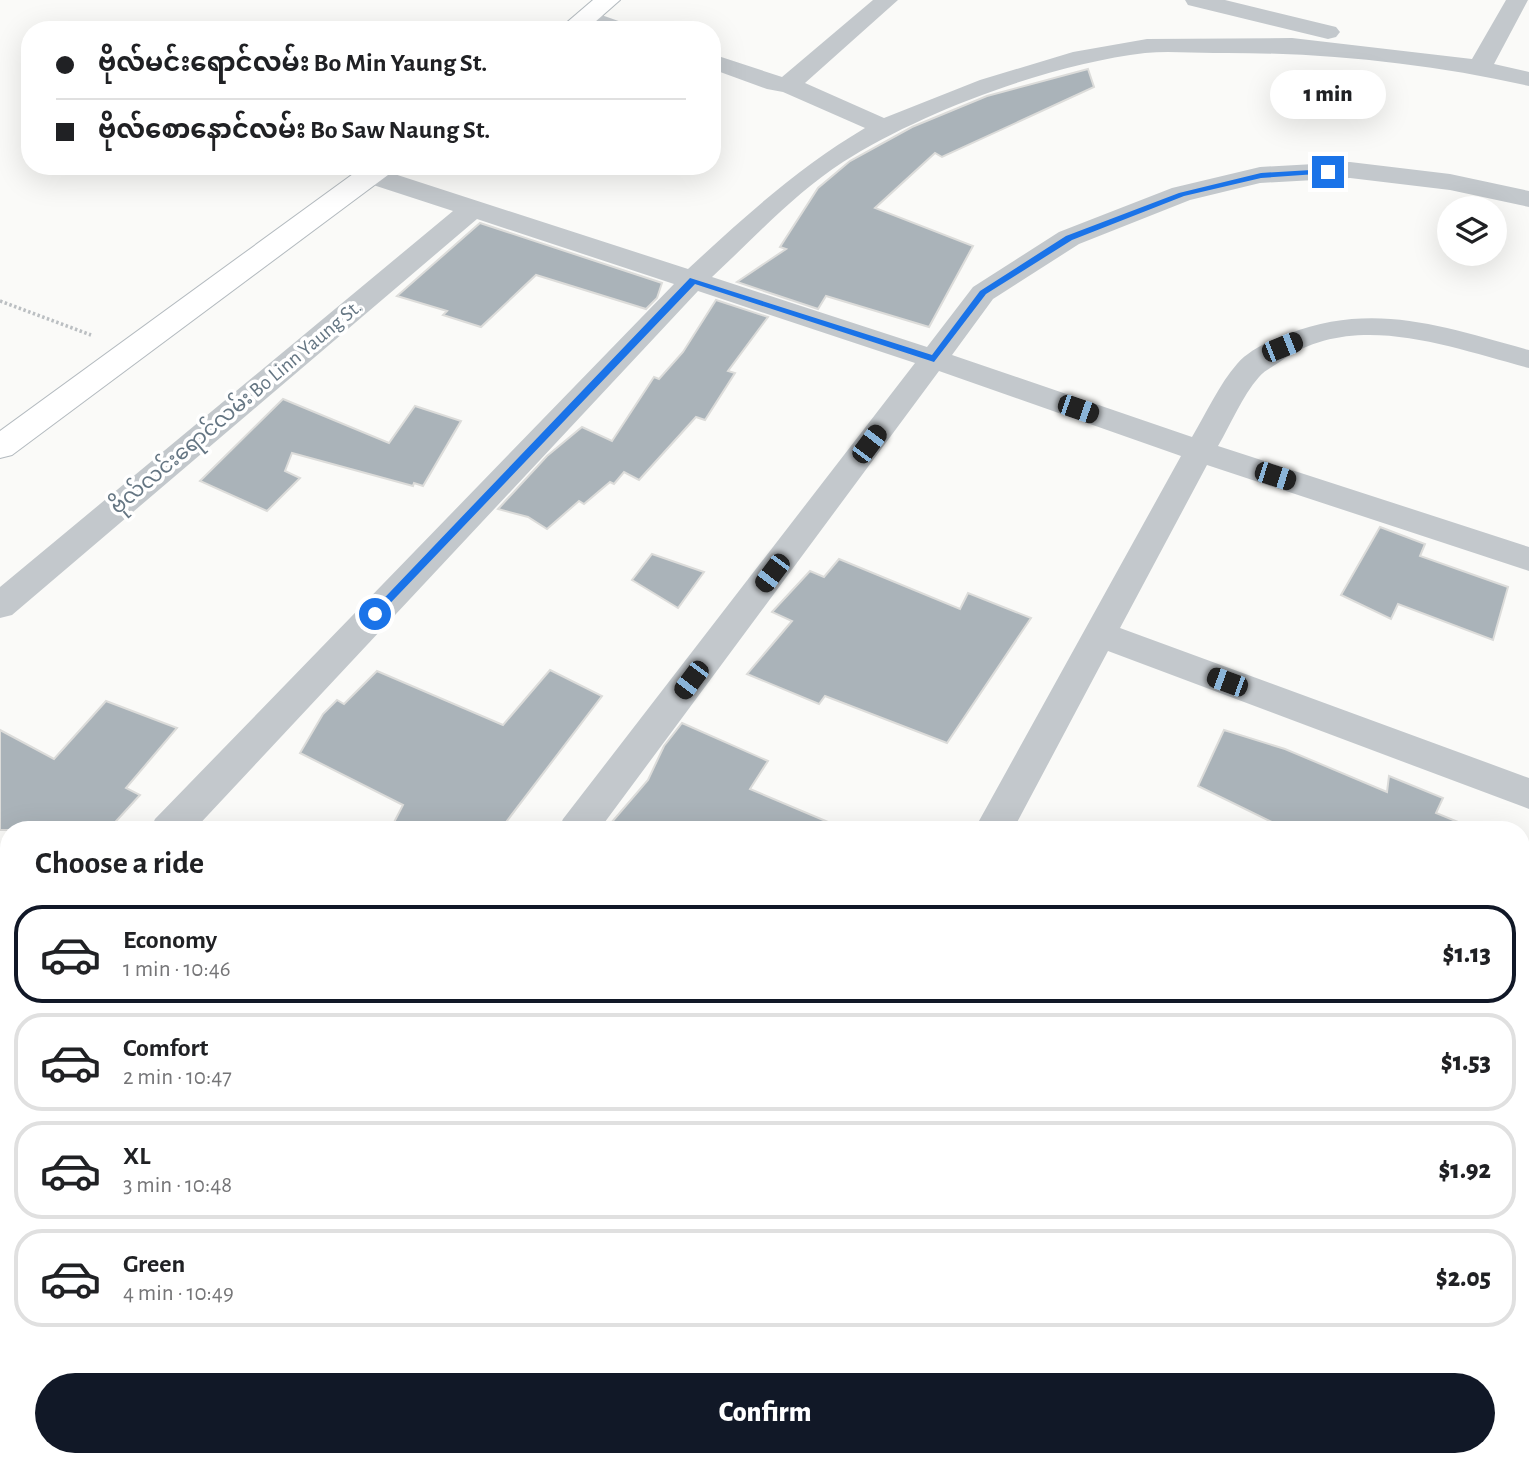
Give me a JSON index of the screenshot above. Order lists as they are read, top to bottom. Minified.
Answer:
{"streets":{"street":["ဗိုလ်လင်းရောင်လမ်း Bo Linn Yaung St."]},"page":{"banner":["ဗိုလ်မင်းရောင်လမ်း Bo Min Yaung St.","ဗိုလ်စောနောင်လမ်း Bo Saw Naung St."],"bubble":"1 min","heading":"Choose a ride","list":[{"name":"Economy","note":"1 min · 10:46","value":"$1.13"},{"name":"Comfort","note":"2 min · 10:47","value":"$1.53"},{"name":"XL","note":"3 min · 10:48","value":"$1.92"},{"name":"Green","note":"4 min · 10:49","value":"$2.05"}],"buttons":"Confirm"}}
